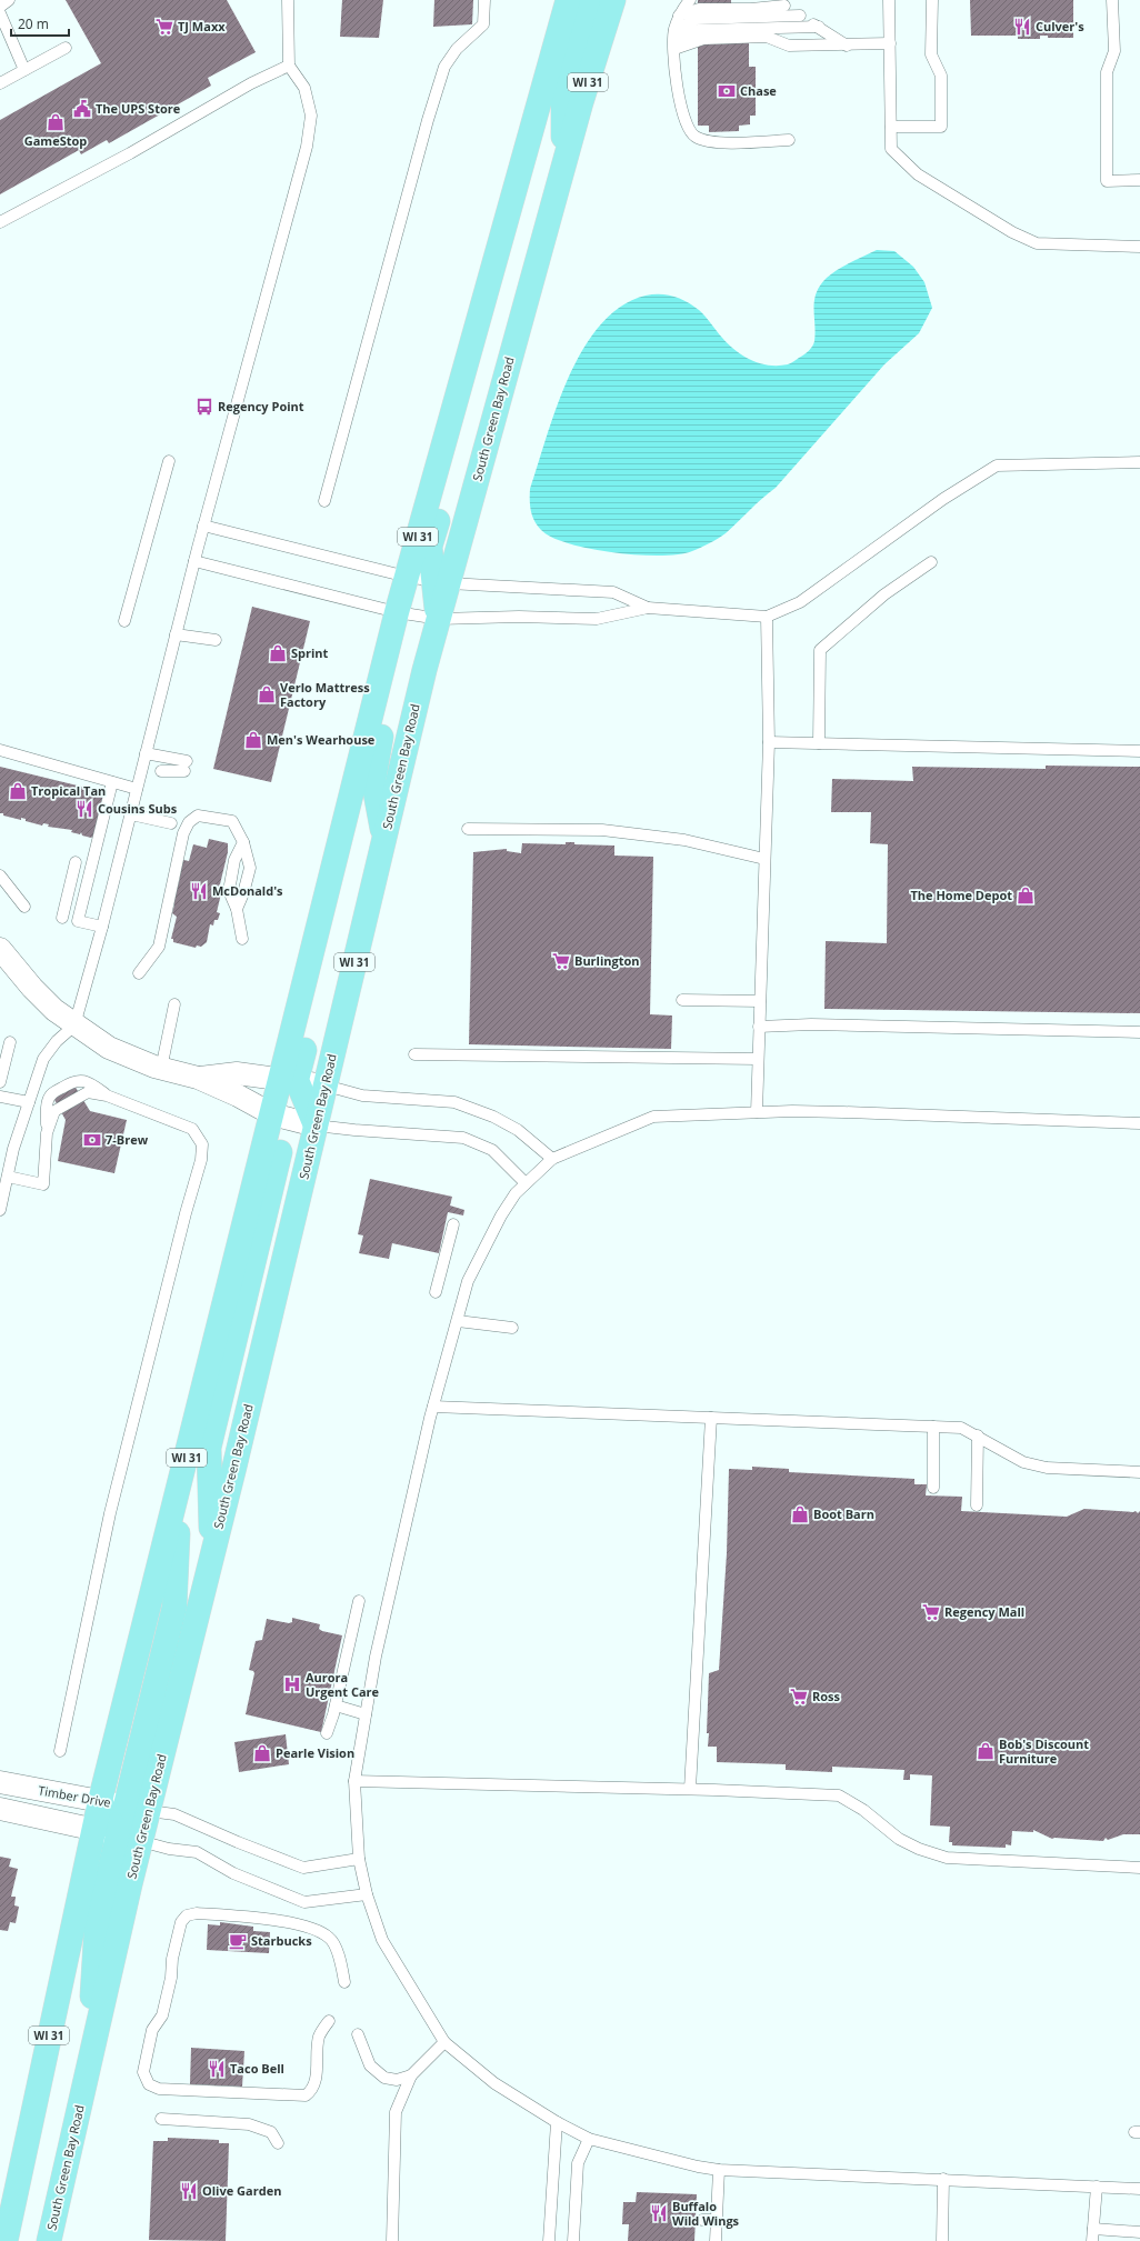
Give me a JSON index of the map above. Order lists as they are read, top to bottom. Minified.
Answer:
{"streets":{"main road":["WI 31","South Green Bay Road"],"street":["Timber Drive"]},"crossings":[["WI 31","Timber Drive"],["South Green Bay Road","Timber Drive"]],"places":{"supermarket":["TJ Maxx","Burlington","Regency Mall","Ross"],"restaurant":["Culver's","Cousins Subs","McDonald's","Taco Bell","Olive Garden","Buffalo Wild Wings"],"bank":["Chase","7-Brew"],"public building":["The UPS Store"],"shop":["GameStop","Sprint","Verlo Mattress Factory","Men's Wearhouse","Tropical Tan","The Home Depot","Boot Barn","Bob's Discount Furniture","Pearle Vision"],"bus stop":["Regency Point"],"hospital":["Aurora Urgent Care"],"cafe":["Starbucks"]},"scale_bar":"20 m"}
